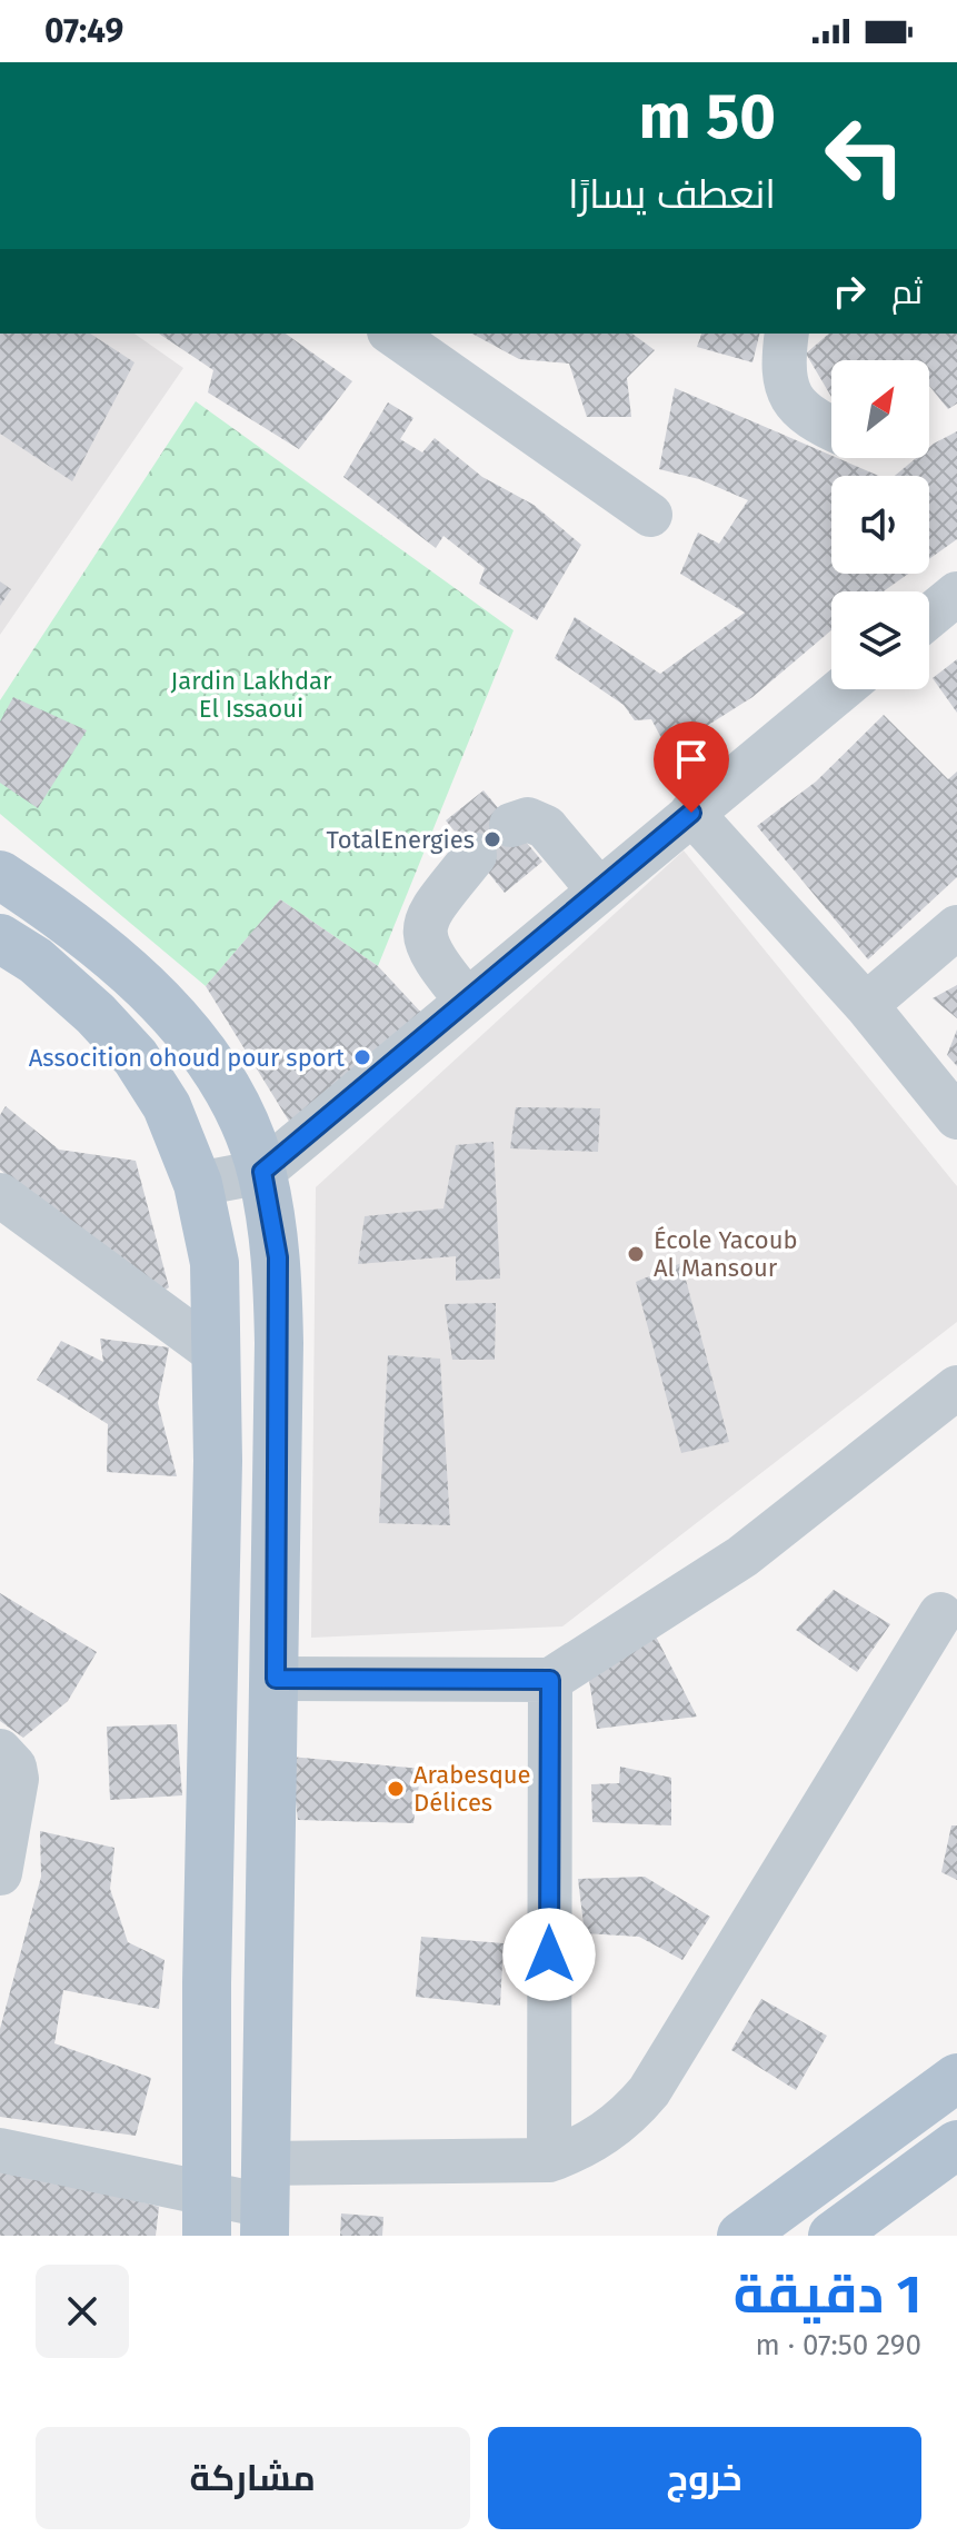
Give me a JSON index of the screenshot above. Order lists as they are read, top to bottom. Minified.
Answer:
{"parks":["Jardin Lakhdar El Issaoui"],"places":["TotalEnergies","Assocition ohoud pour sport","École Yacoub Al Mansour","Arabesque Délices"],"north":"top right","page":{"status":"07:49","turn":["50 m","انعطف يسارًا"],"then":"ثم","heading":["1 دقيقة","290 m · 07:50"],"buttons":["خروج","مشاركة"]}}
